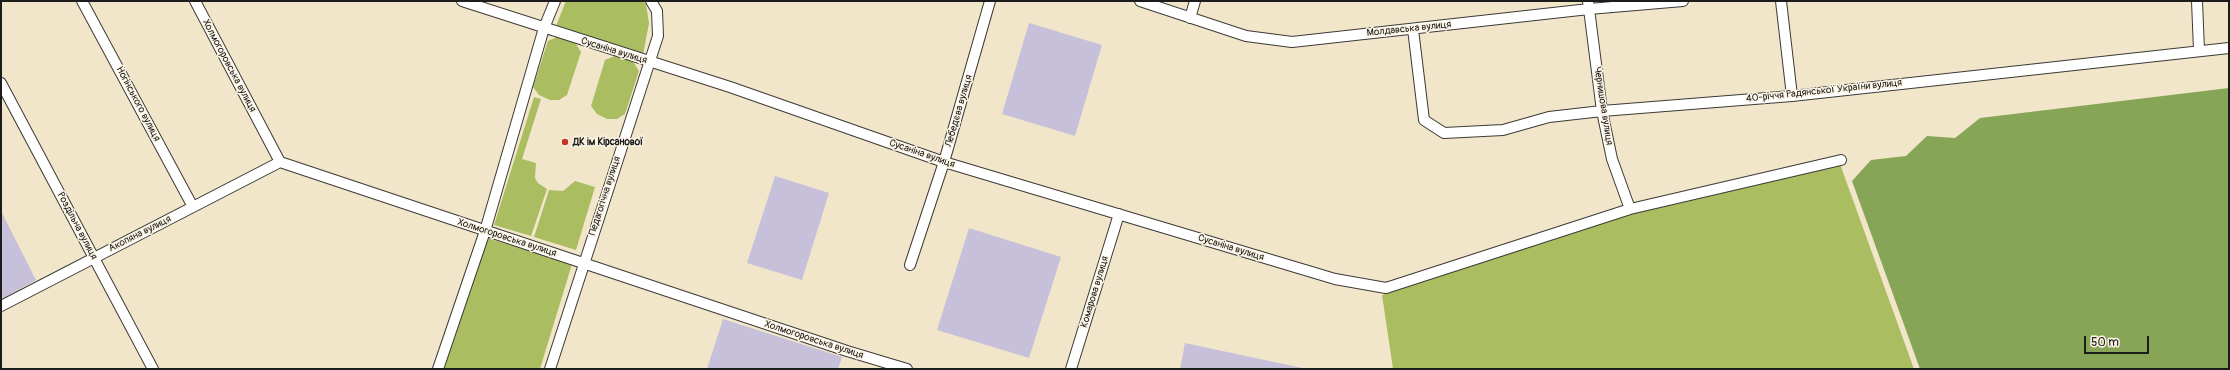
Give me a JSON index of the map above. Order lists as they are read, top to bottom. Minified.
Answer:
{"streets":{"street":["Молдавська вулиця","Сусаніна вулиця","Холмогоровська вулиця","40-річчя Радянської України вулиця","Ногінського вулиця","Чернишова вулиця","Лебедєва вулиця","Педагогічна вулиця","Роздільна вулиця","Акопяна вулиця","Комарова вулиця"]},"crossings":[["Молдавська вулиця","40-річчя Радянської України вулиця"],["Молдавська вулиця","Чернишова вулиця"],["Сусаніна вулиця","Чернишова вулиця"],["Сусаніна вулиця","Лебедєва вулиця"],["Сусаніна вулиця","Педагогічна вулиця"],["Сусаніна вулиця","Комарова вулиця"],["Холмогоровська вулиця","Педагогічна вулиця"],["Холмогоровська вулиця","Акопяна вулиця"],["40-річчя Радянської України вулиця","Чернишова вулиця"],["Ногінського вулиця","Акопяна вулиця"],["Роздільна вулиця","Акопяна вулиця"]],"places":["ДК ім Кірсанової"],"scale_bar":"50 m"}
